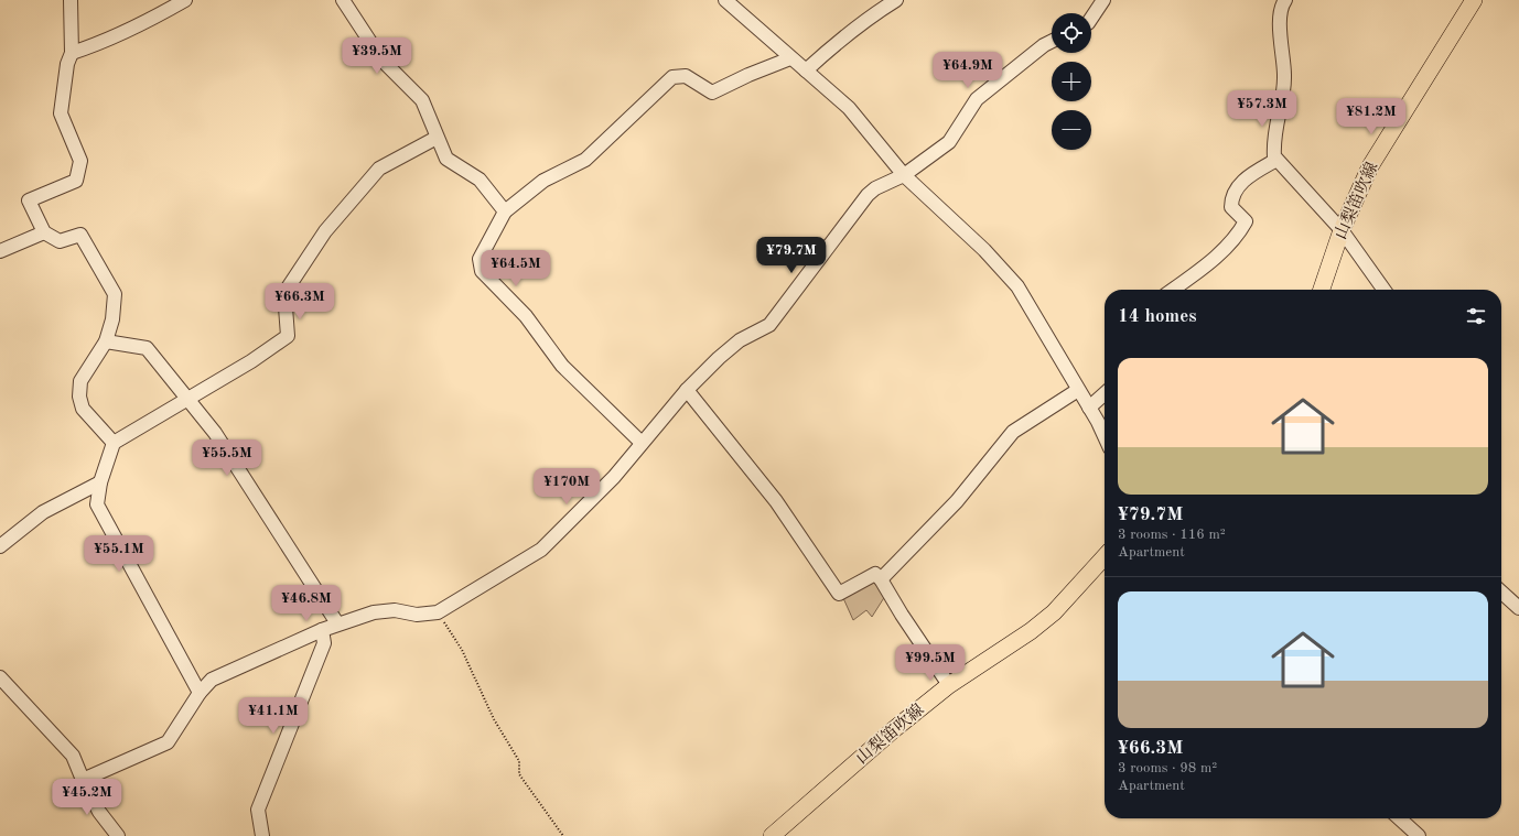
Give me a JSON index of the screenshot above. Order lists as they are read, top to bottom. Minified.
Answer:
{"streets":{"main road":["山梨笛吹線"]},"page":{"map_buttons":["+","−"],"price":["¥39.5M","¥64.9M","¥57.3M","¥81.2M","¥79.7M","¥64.5M","¥66.3M","¥55.5M","¥170M","¥55.1M","¥46.8M","¥99.5M","¥41.1M","¥45.2M"],"heading":"14 homes","list":[{"name":"¥79.7M","note":"3 rooms · 116 m² · Apartment"},{"name":"¥66.3M","note":"3 rooms · 98 m² · Apartment"}]}}
